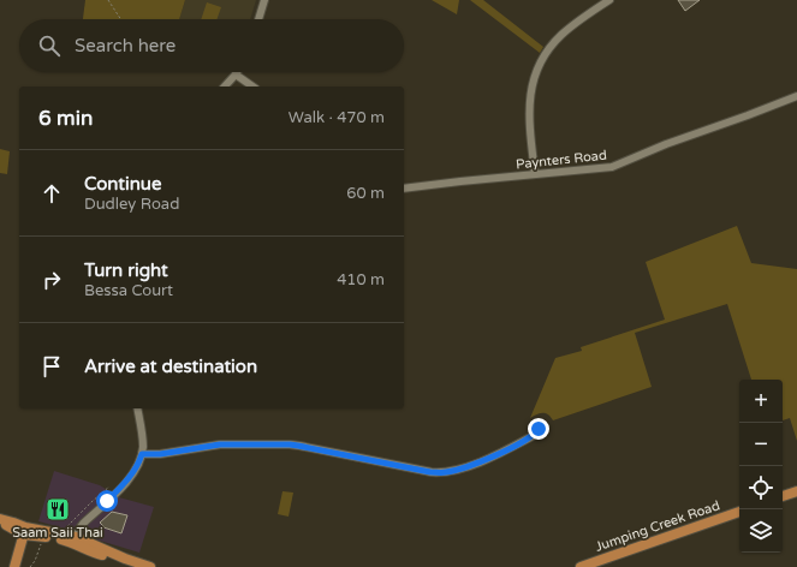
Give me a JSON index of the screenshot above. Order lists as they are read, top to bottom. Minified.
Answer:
{"streets":{"main road":["Jumping Creek Road"],"street":["Paynters Road"]},"places":{"restaurant":["Saam Saii Thai"]},"page":{"search":"Search here","heading":["6 min","Walk · 470 m"],"list":[["Continue","Dudley Road","60 m"],["Turn right","Bessa Court","410 m"],"Arrive at destination"],"map_buttons":["+","−"]}}
